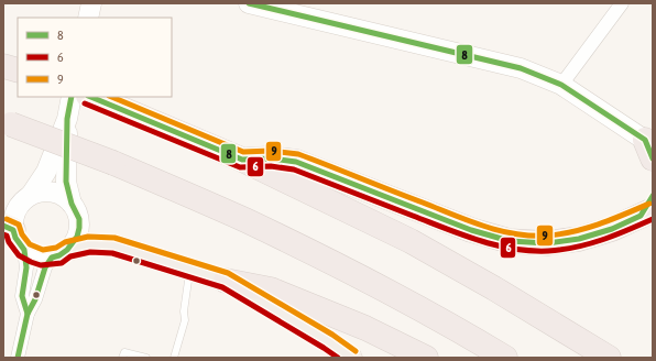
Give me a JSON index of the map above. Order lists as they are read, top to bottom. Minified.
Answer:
{"lines":["transit line 8","transit line 9","transit line 6"],"legend":["8","6","9"]}
